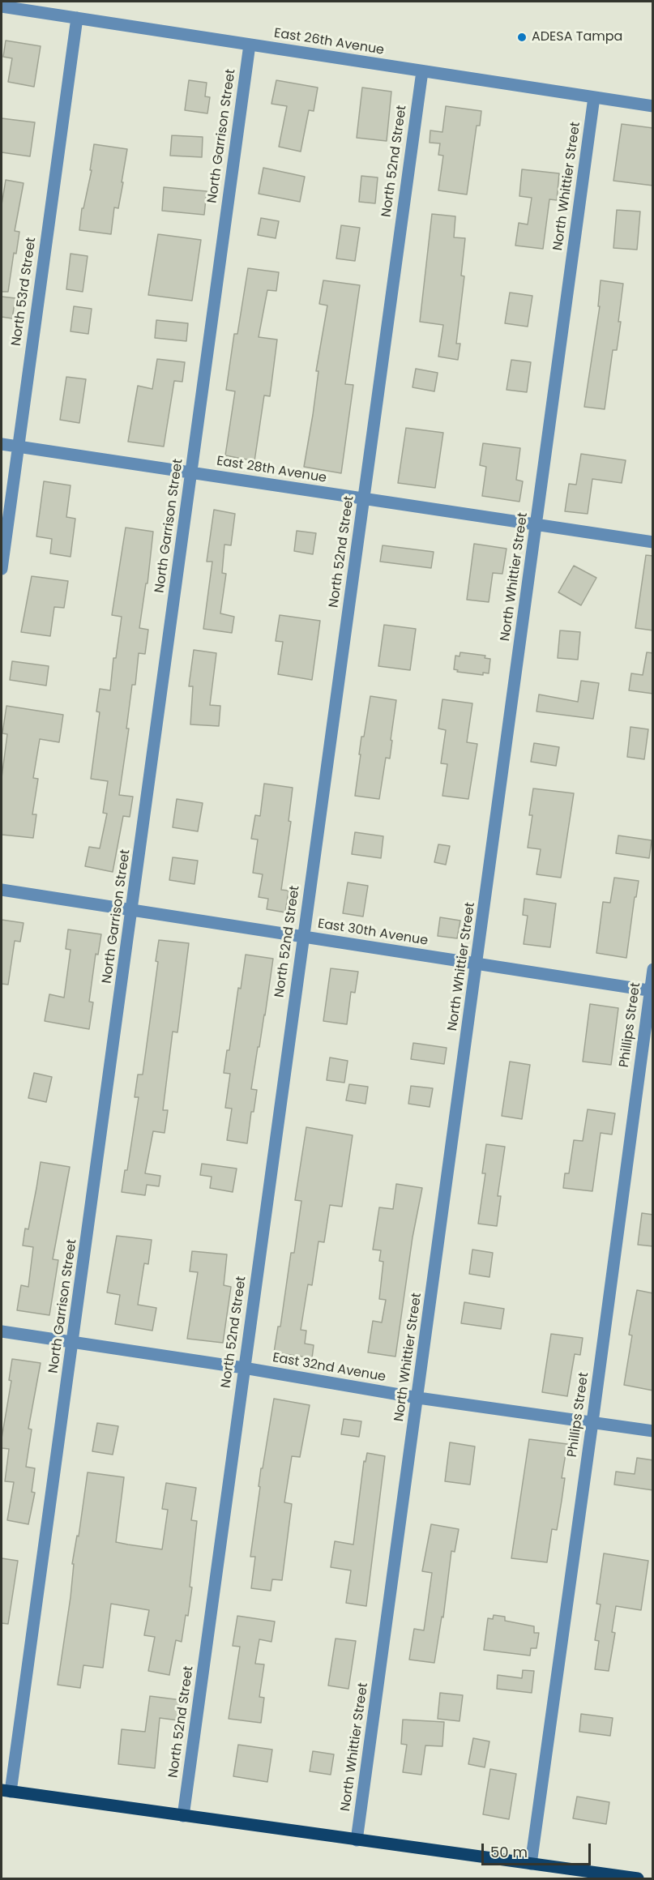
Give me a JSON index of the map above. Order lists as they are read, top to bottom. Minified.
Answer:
{"streets":{"street":["East 26th Avenue","North Garrison Street","North 52nd Street","North Whittier Street","North 53rd Street","East 28th Avenue","East 30th Avenue","Phillips Street","East 32nd Avenue"]},"crossings":[["East 26th Avenue","North Garrison Street"],["East 26th Avenue","North 52nd Street"],["East 26th Avenue","North Whittier Street"],["East 26th Avenue","North 53rd Street"],["North Garrison Street","East 28th Avenue"],["North Garrison Street","East 30th Avenue"],["North Garrison Street","East 32nd Avenue"],["North 52nd Street","East 28th Avenue"],["North 52nd Street","East 30th Avenue"],["North 52nd Street","East 32nd Avenue"],["North Whittier Street","East 28th Avenue"],["North Whittier Street","East 30th Avenue"],["North Whittier Street","East 32nd Avenue"],["North 53rd Street","East 28th Avenue"],["East 30th Avenue","Phillips Street"],["Phillips Street","East 32nd Avenue"]],"places":["ADESA Tampa"],"scale_bar":"50 m"}
